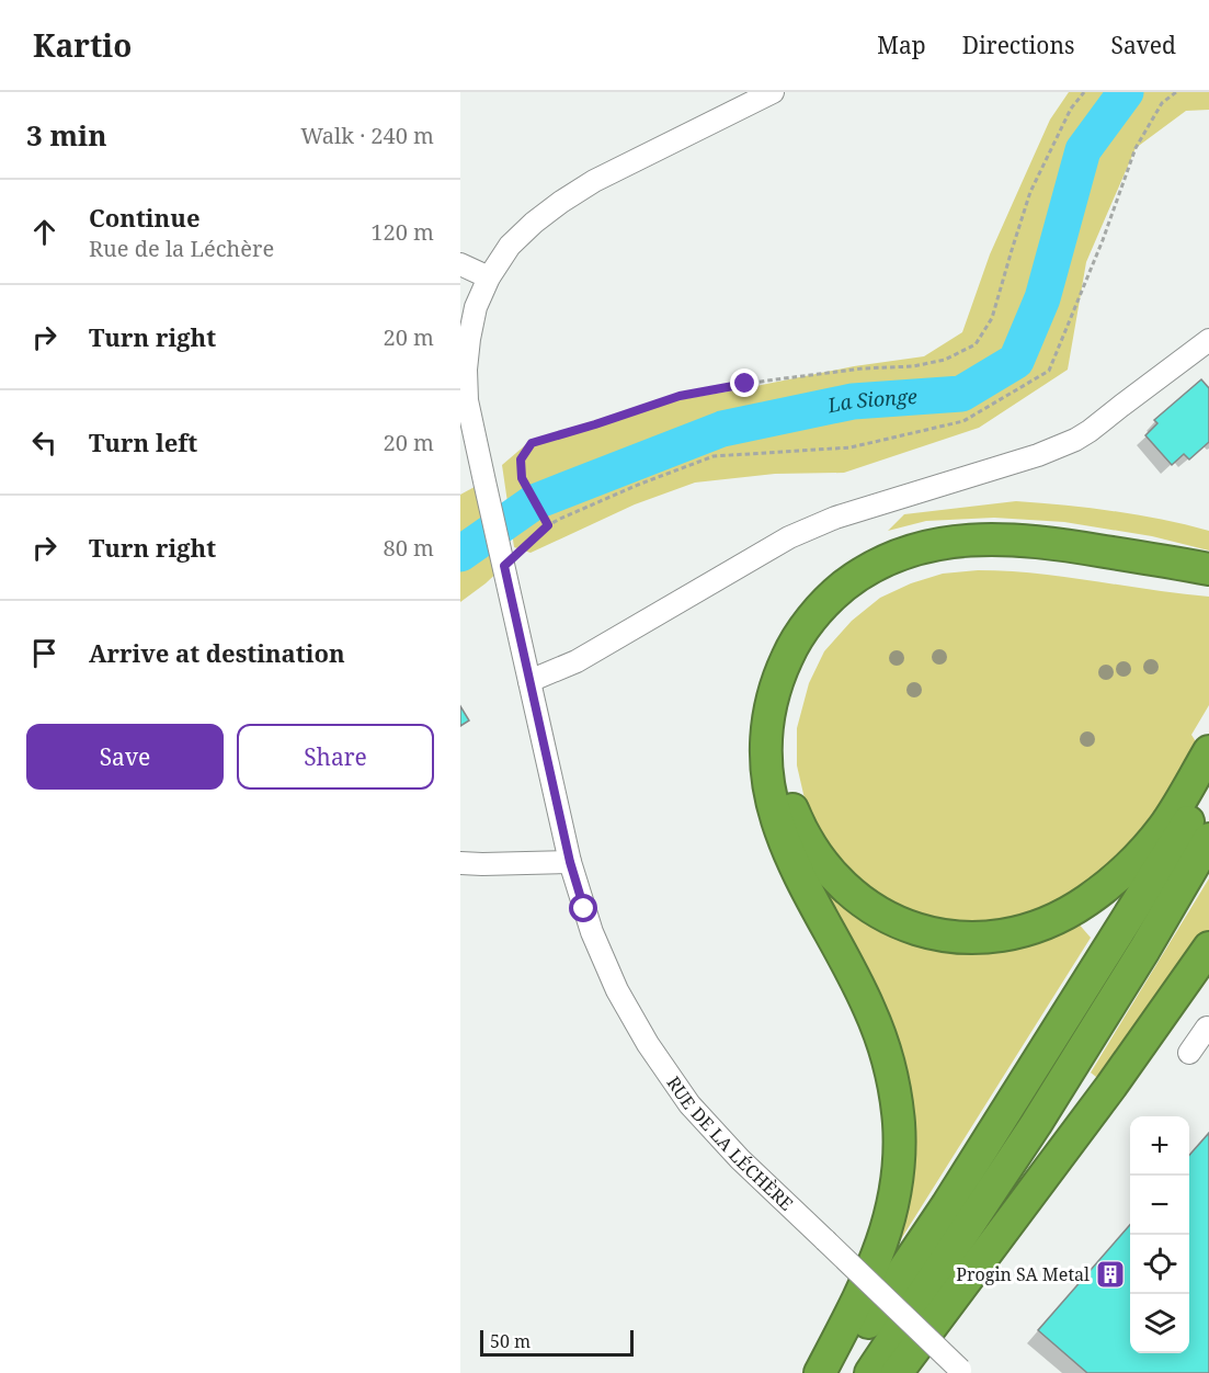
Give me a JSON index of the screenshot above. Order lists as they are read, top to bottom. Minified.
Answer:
{"streets":{"street":["RUE DE LA LÉCHÈRE"]},"water":["La Sionge"],"places":{"building":["Progin SA Metal"]},"scale_bar":"50 m","page":{"header":"Kartio","nav":["Map","Directions","Saved"],"heading":["3 min","Walk · 240 m"],"list":[["Continue","Rue de la Léchère","120 m"],["Turn right","20 m"],["Turn left","20 m"],["Turn right","80 m"],"Arrive at destination"],"buttons":["Save","Share"],"map_buttons":["+","−"],"scale":"50 m"}}
